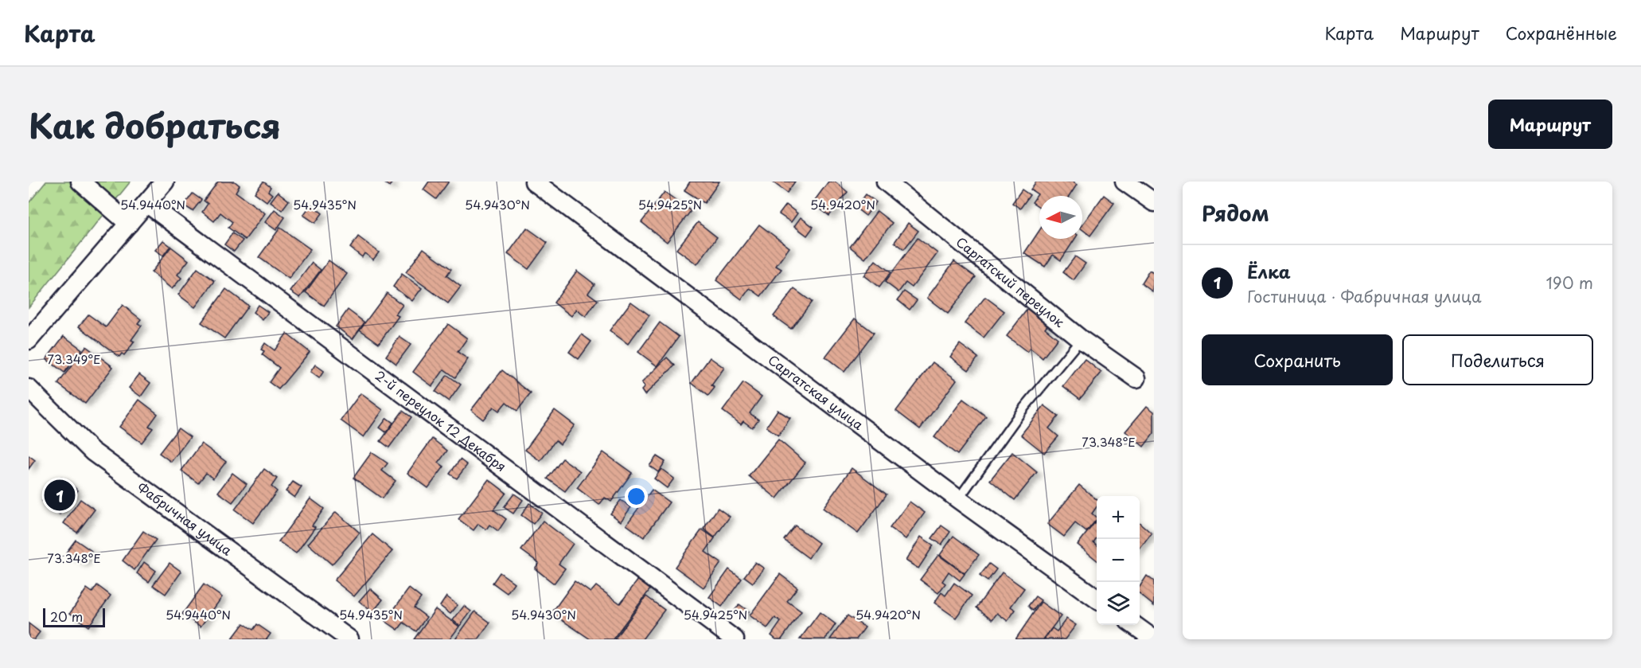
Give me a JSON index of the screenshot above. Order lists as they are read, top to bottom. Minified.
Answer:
{"streets":{"street":["Саргатский переулок","Саргатская улица","2-й переулок 12 Декабря","Фабричная улица"]},"scale_bar":"20 m","north":"left","page":{"header":"Карта","nav":["Карта","Маршрут","Сохранённые"],"title":"Как добраться","buttons":["Маршрут",["Сохранить","Поделиться"]],"heading":"Рядом","list":[{"mark":"1","name":"Ёлка","note":"Гостиница · Фабричная улица","value":"190 m"}],"pins":"1","map_buttons":["+","−"],"scale":"20 m"},"coordinates":["54.9440°N","54.9435°N","54.9430°N","54.9425°N","54.9420°N","73.349°E","73.348°E"]}
